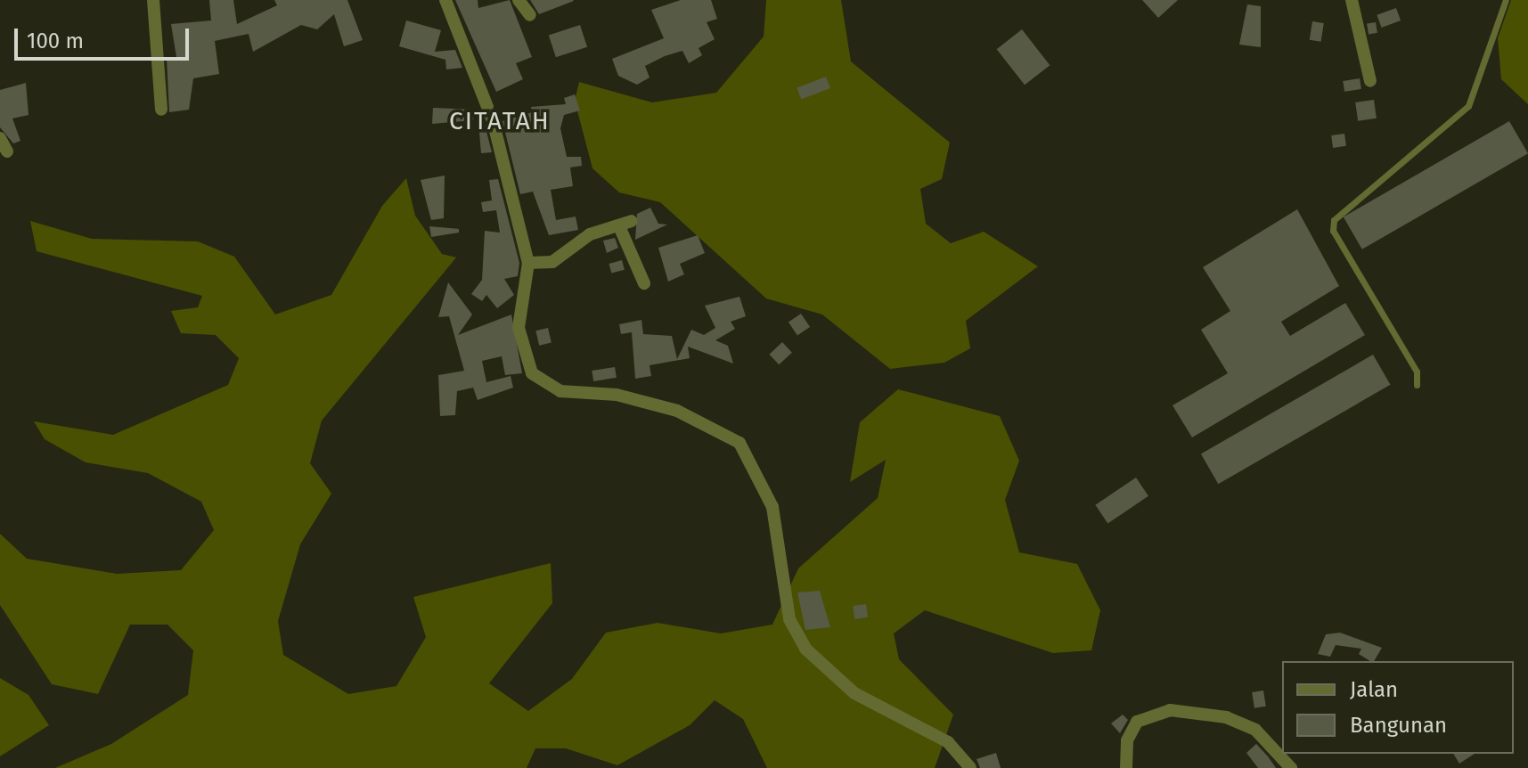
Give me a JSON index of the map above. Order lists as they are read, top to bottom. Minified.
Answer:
{"districts":["CITATAH"],"legend":["Jalan","Bangunan"],"scale_bar":"100 m"}
